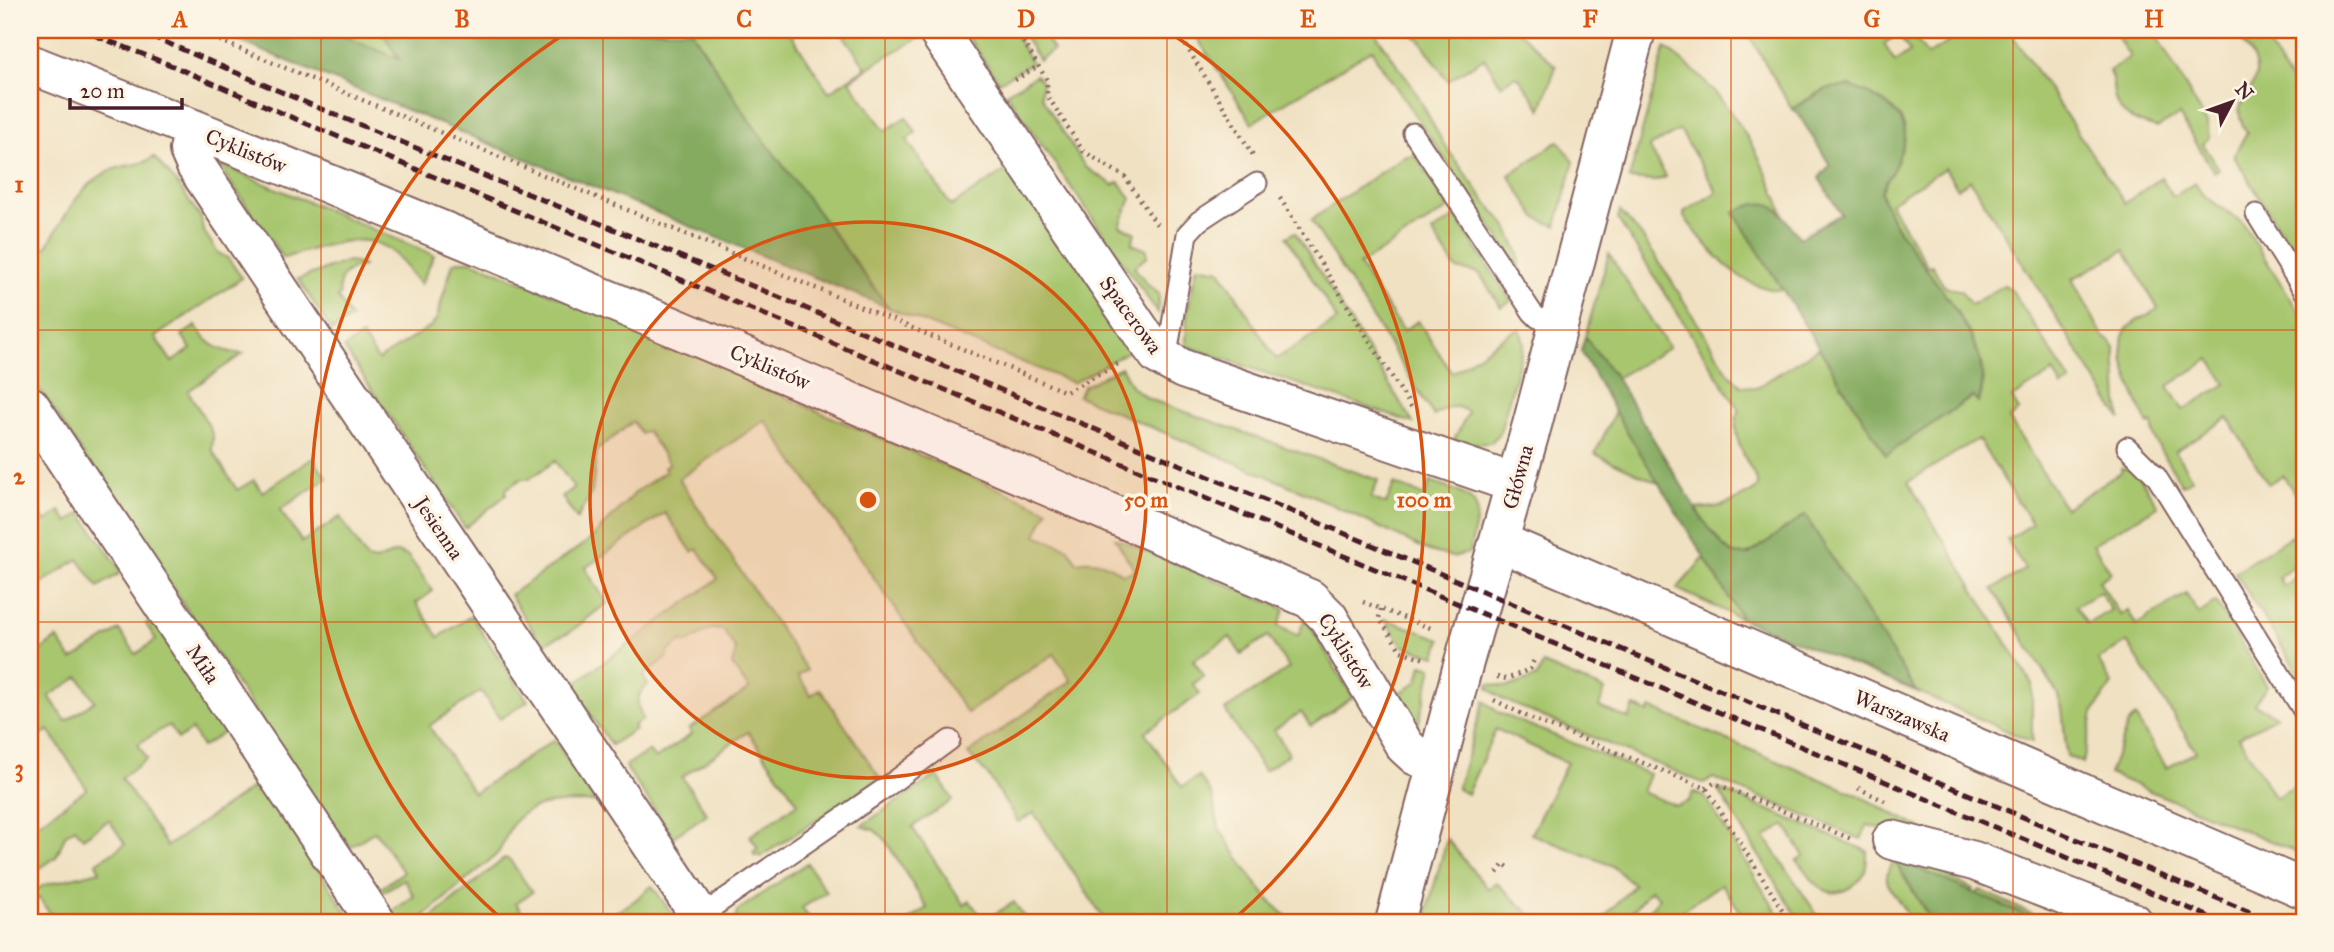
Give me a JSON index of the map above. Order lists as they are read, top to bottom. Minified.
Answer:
{"streets":{"street":["Cyklistów","Spacerowa","Główna","Jesienna","Miła","Warszawska"]},"crossings":[["Cyklistów","Główna"],["Cyklistów","Jesienna"],["Spacerowa","Główna"],["Główna","Warszawska"]],"scale_bar":"20 m","north":"top right","grid":{"columns":["A","B","C","D","E","F","G","H"],"rows":["1","2","3"]},"rings":["50 m","100 m"]}
